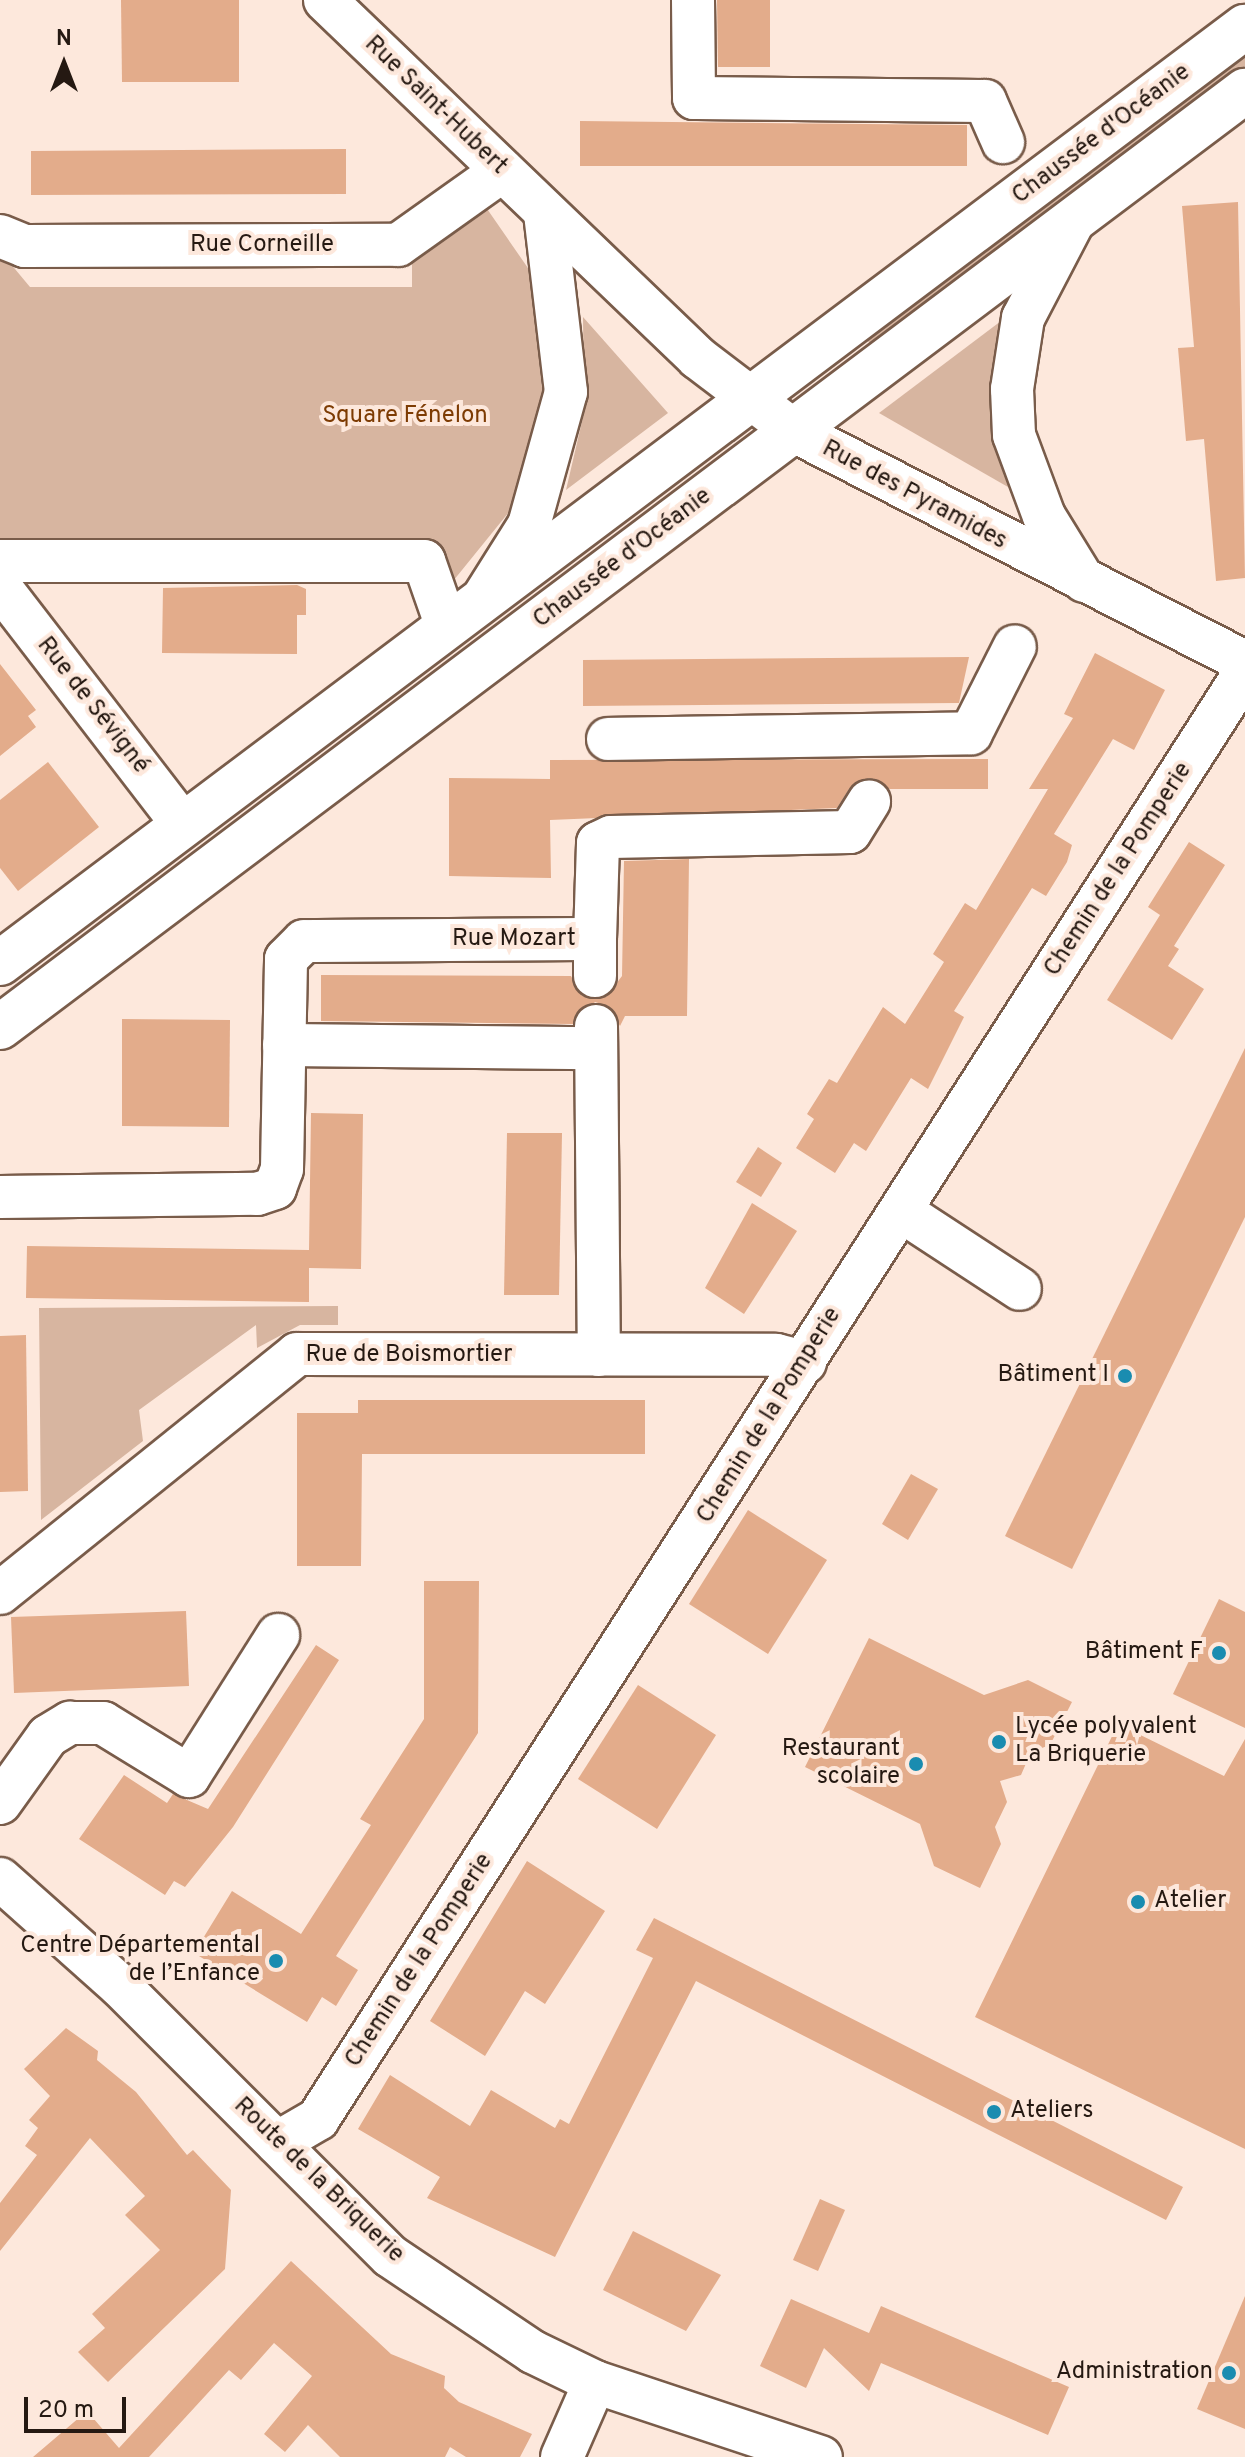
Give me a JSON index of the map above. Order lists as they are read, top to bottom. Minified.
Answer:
{"streets":{"main road":["Chaussée d'Océanie"],"street":["Rue Saint-Hubert","Rue Corneille","Rue des Pyramides","Rue de Sévigné","Chemin de la Pomperie","Rue Mozart","Rue de Boismortier","Route de la Briquerie"]},"crossings":[["Rue Saint-Hubert","Chaussée d'Océanie"],["Rue Saint-Hubert","Rue Corneille"],["Rue Saint-Hubert","Rue des Pyramides"],["Chaussée d'Océanie","Rue des Pyramides"],["Chaussée d'Océanie","Rue de Sévigné"],["Chemin de la Pomperie","Rue de Boismortier"],["Chemin de la Pomperie","Route de la Briquerie"]],"parks":["Square Fénelon"],"places":["Bâtiment I","Bâtiment F","Lycée polyvalent La Briquerie","Restaurant scolaire","Atelier","Centre Départemental de l’Enfance","Ateliers","Administration"],"scale_bar":"20 m","north":"top"}
